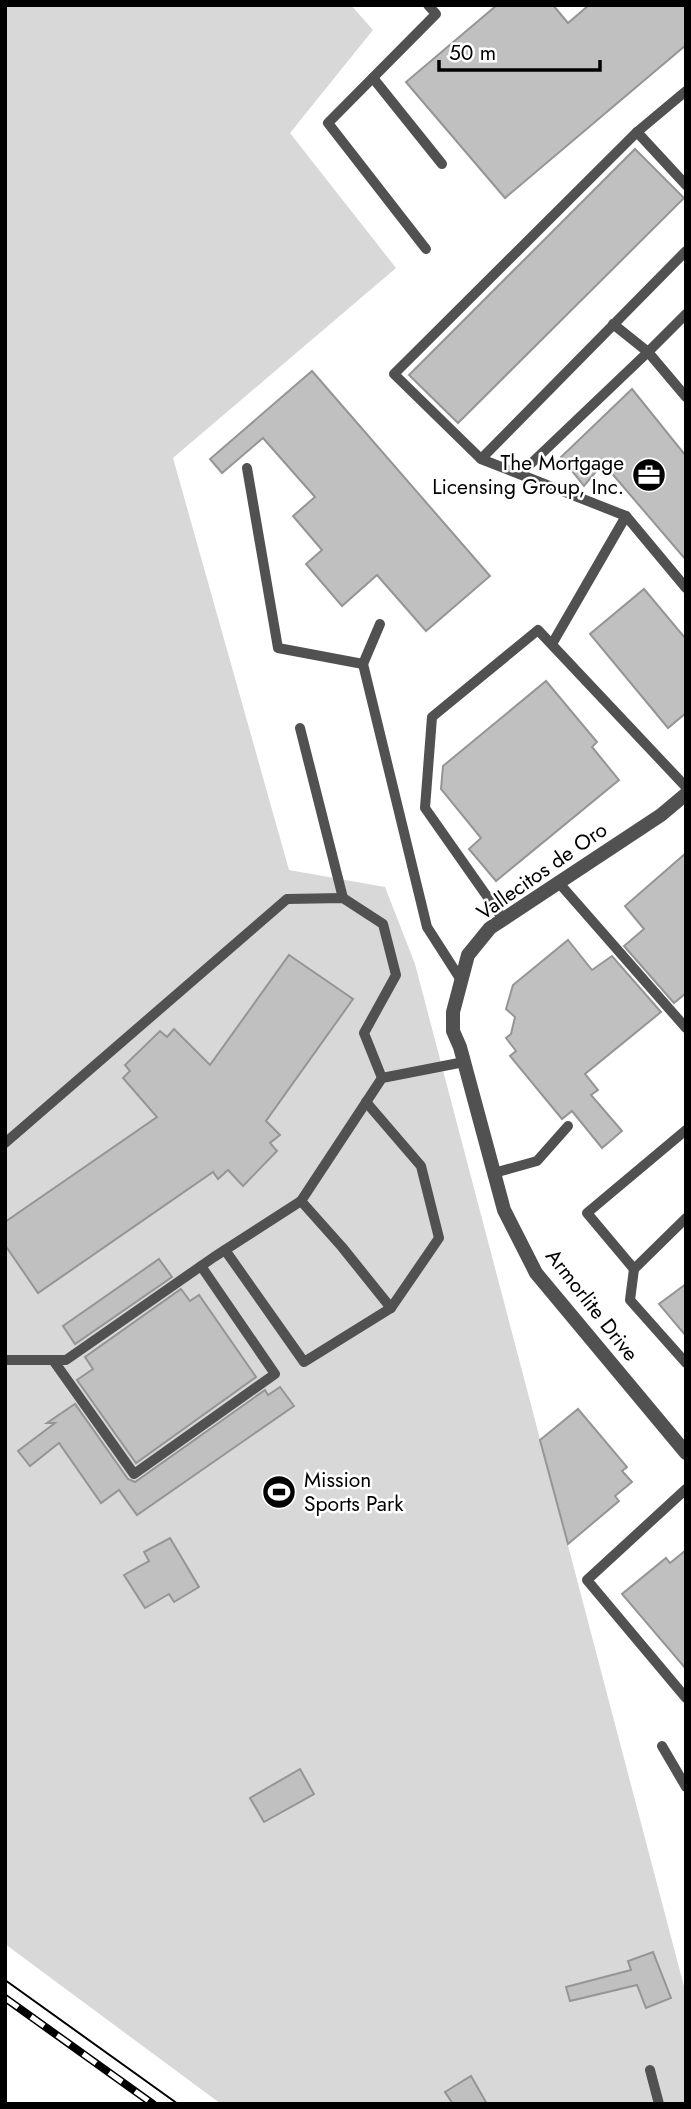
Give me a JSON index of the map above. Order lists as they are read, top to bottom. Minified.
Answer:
{"streets":{"street":["Vallecitos de Oro","Armorlite Drive"]},"crossings":[["Vallecitos de Oro","Armorlite Drive"]],"places":{"office":["The Mortgage Licensing Group, Inc."],"sports":["Mission Sports Park"]},"scale_bar":"50 m"}
